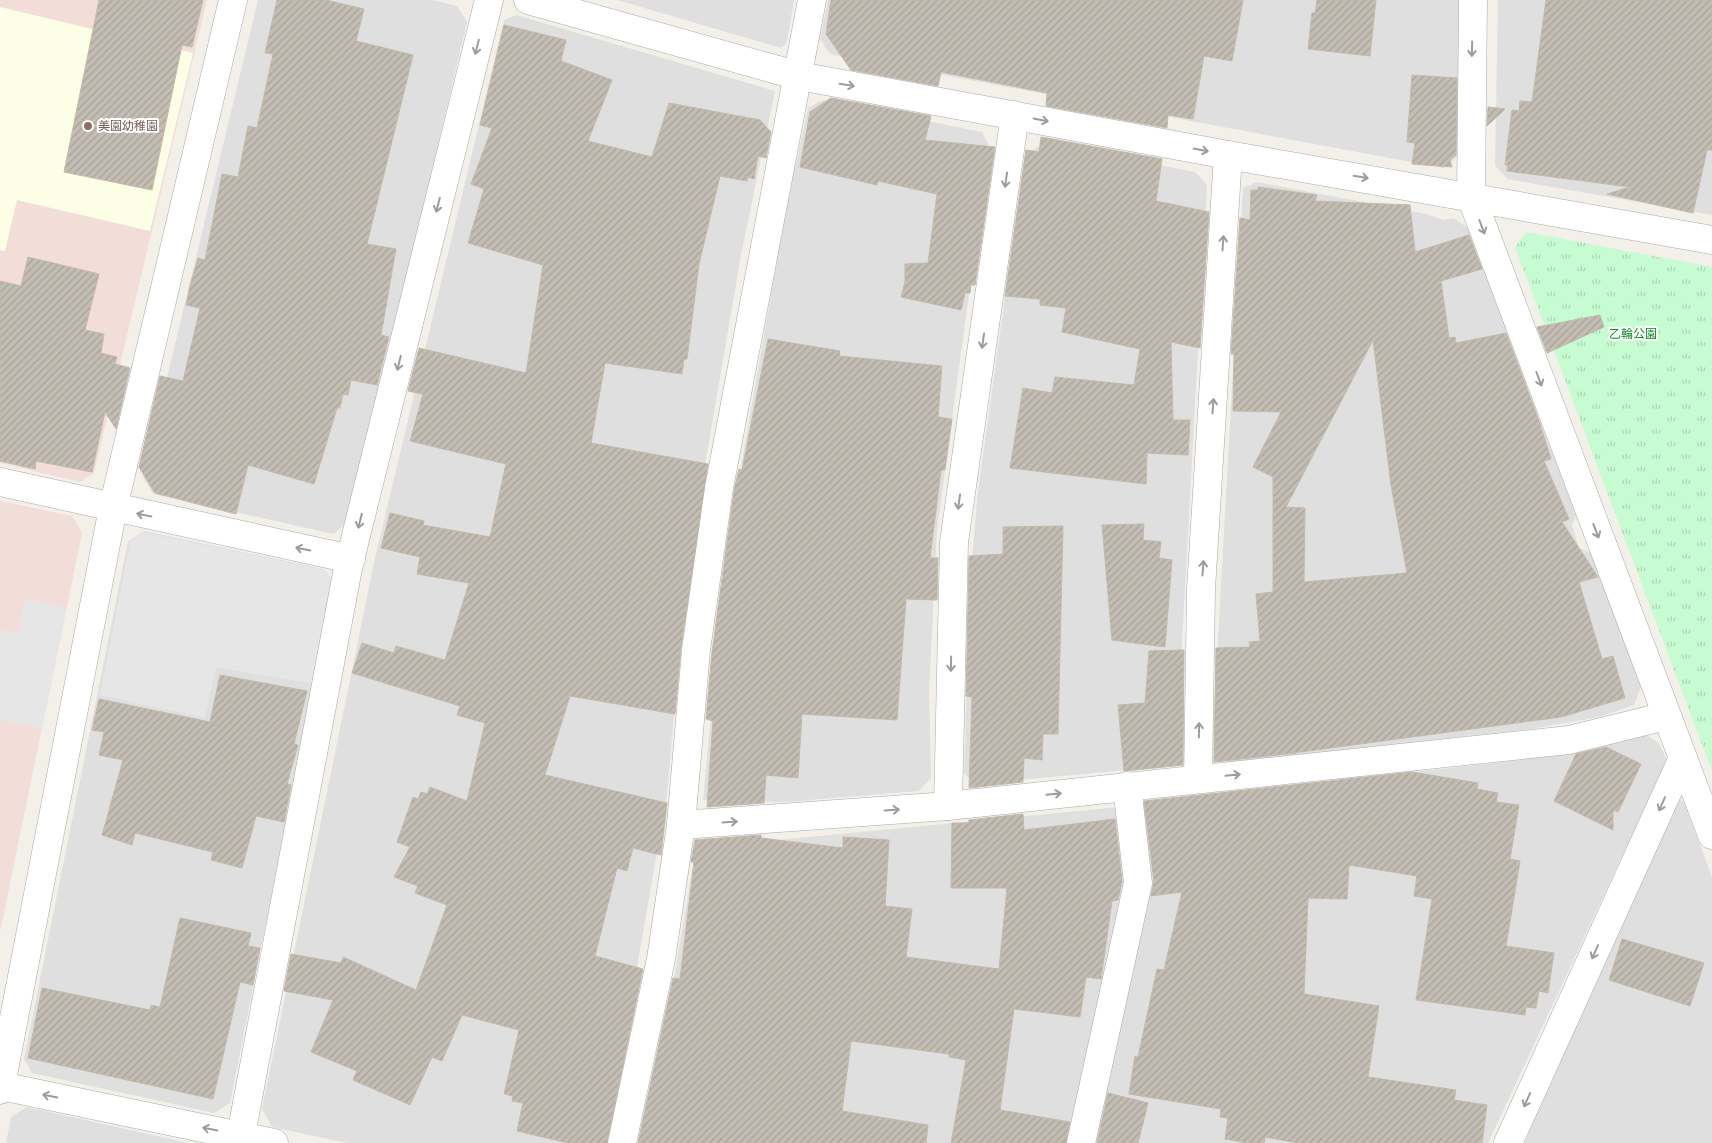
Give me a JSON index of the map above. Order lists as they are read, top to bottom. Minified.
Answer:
{"parks":["乙輪公園"],"places":["美園幼稚園"]}
